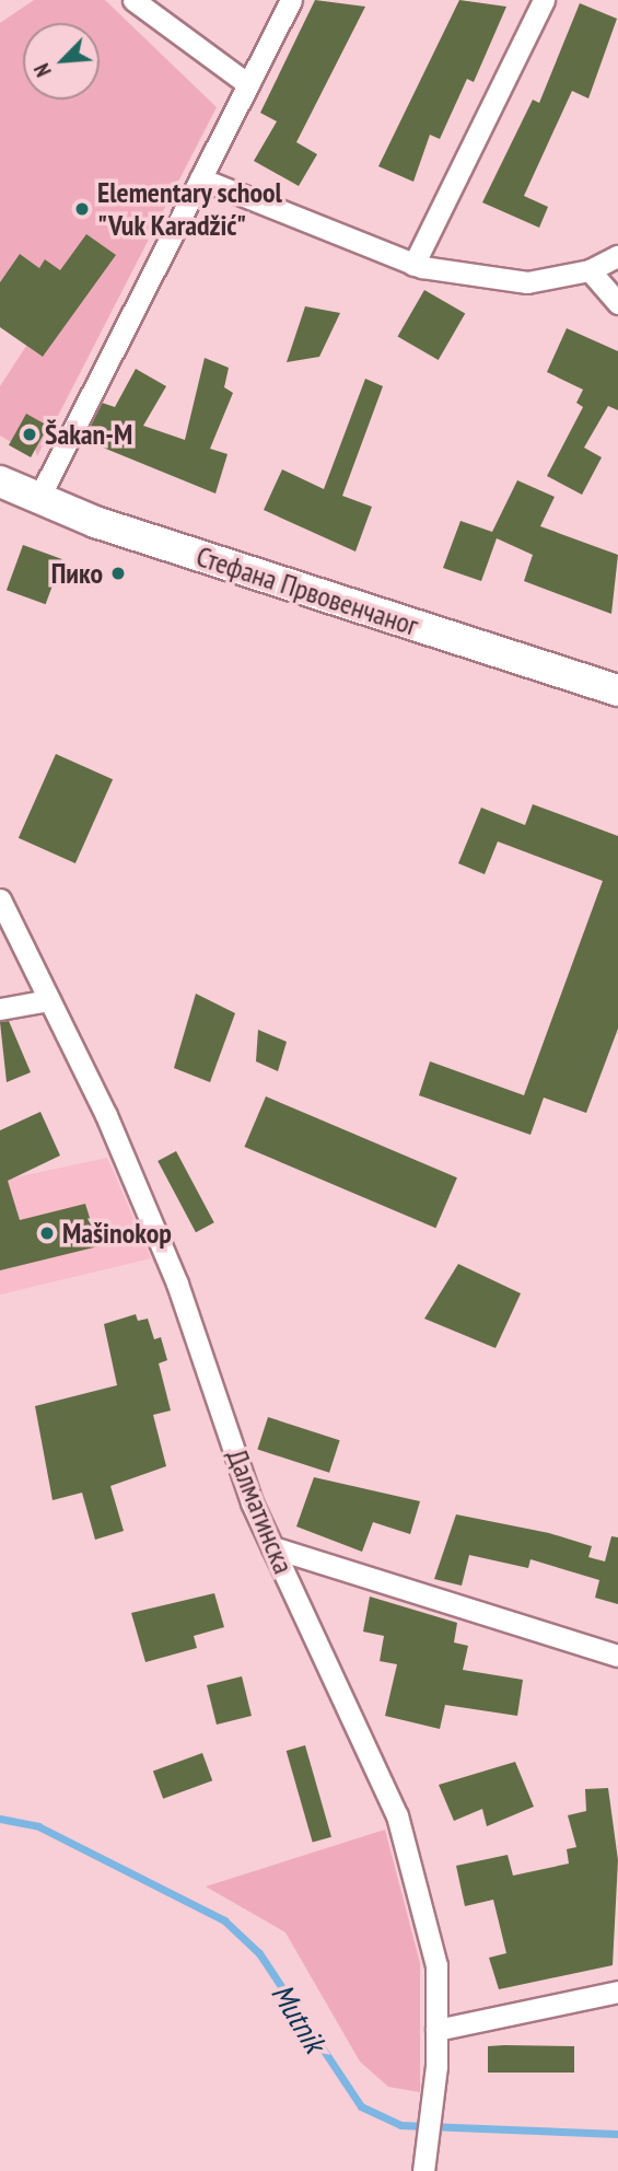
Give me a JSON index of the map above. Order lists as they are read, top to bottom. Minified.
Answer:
{"streets":{"street":["Стефана Првовенчаног","Далматинска"]},"water":["Mutnik"],"places":["Elementary school \"Vuk Karadžić\"","Šakan-M","Пико","Mašinokop"],"north":"bottom left"}
